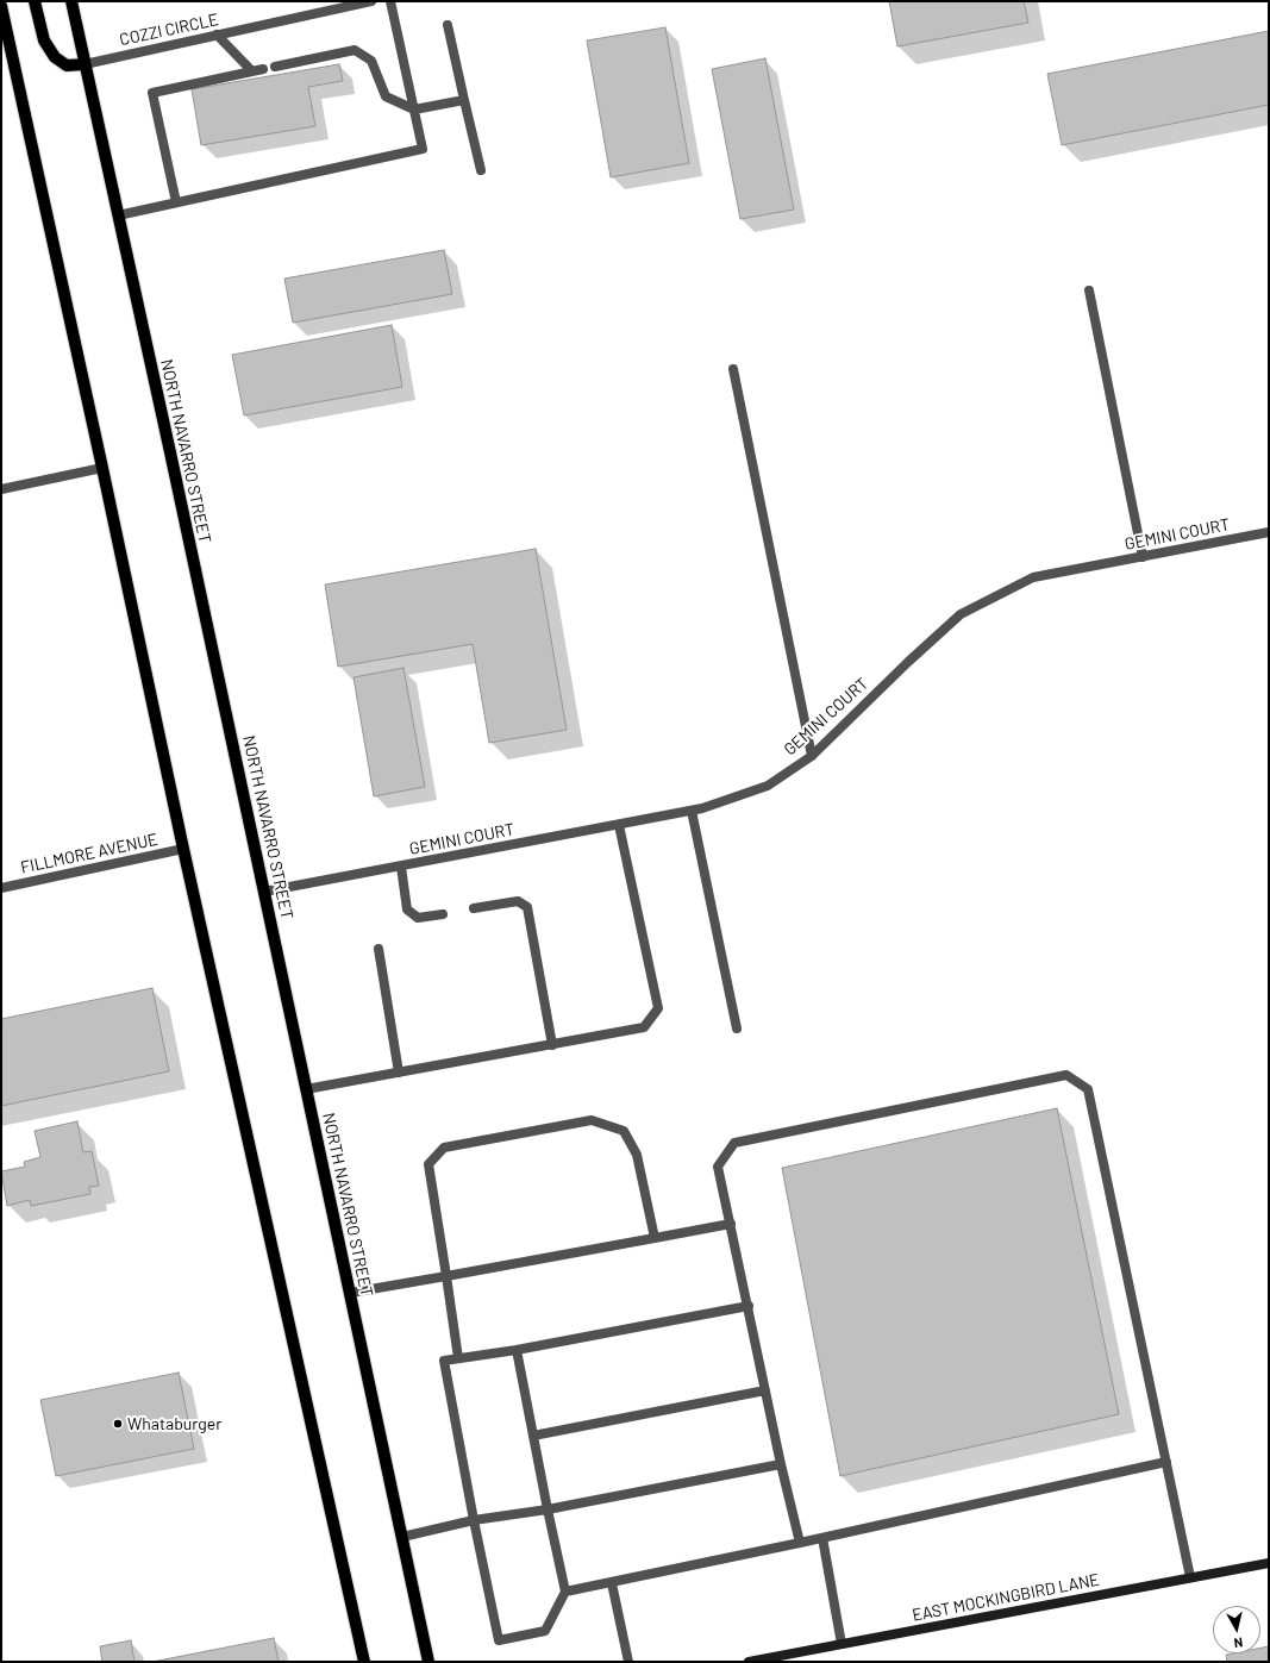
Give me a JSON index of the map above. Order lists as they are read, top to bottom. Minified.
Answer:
{"streets":{"main road":["NORTH NAVARRO STREET","EAST MOCKINGBIRD LANE"],"street":["COZZI CIRCLE","GEMINI COURT","FILLMORE AVENUE"]},"crossings":[["COZZI CIRCLE","NORTH NAVARRO STREET"],["NORTH NAVARRO STREET","GEMINI COURT"]],"places":["Whataburger"],"north":"bottom"}
